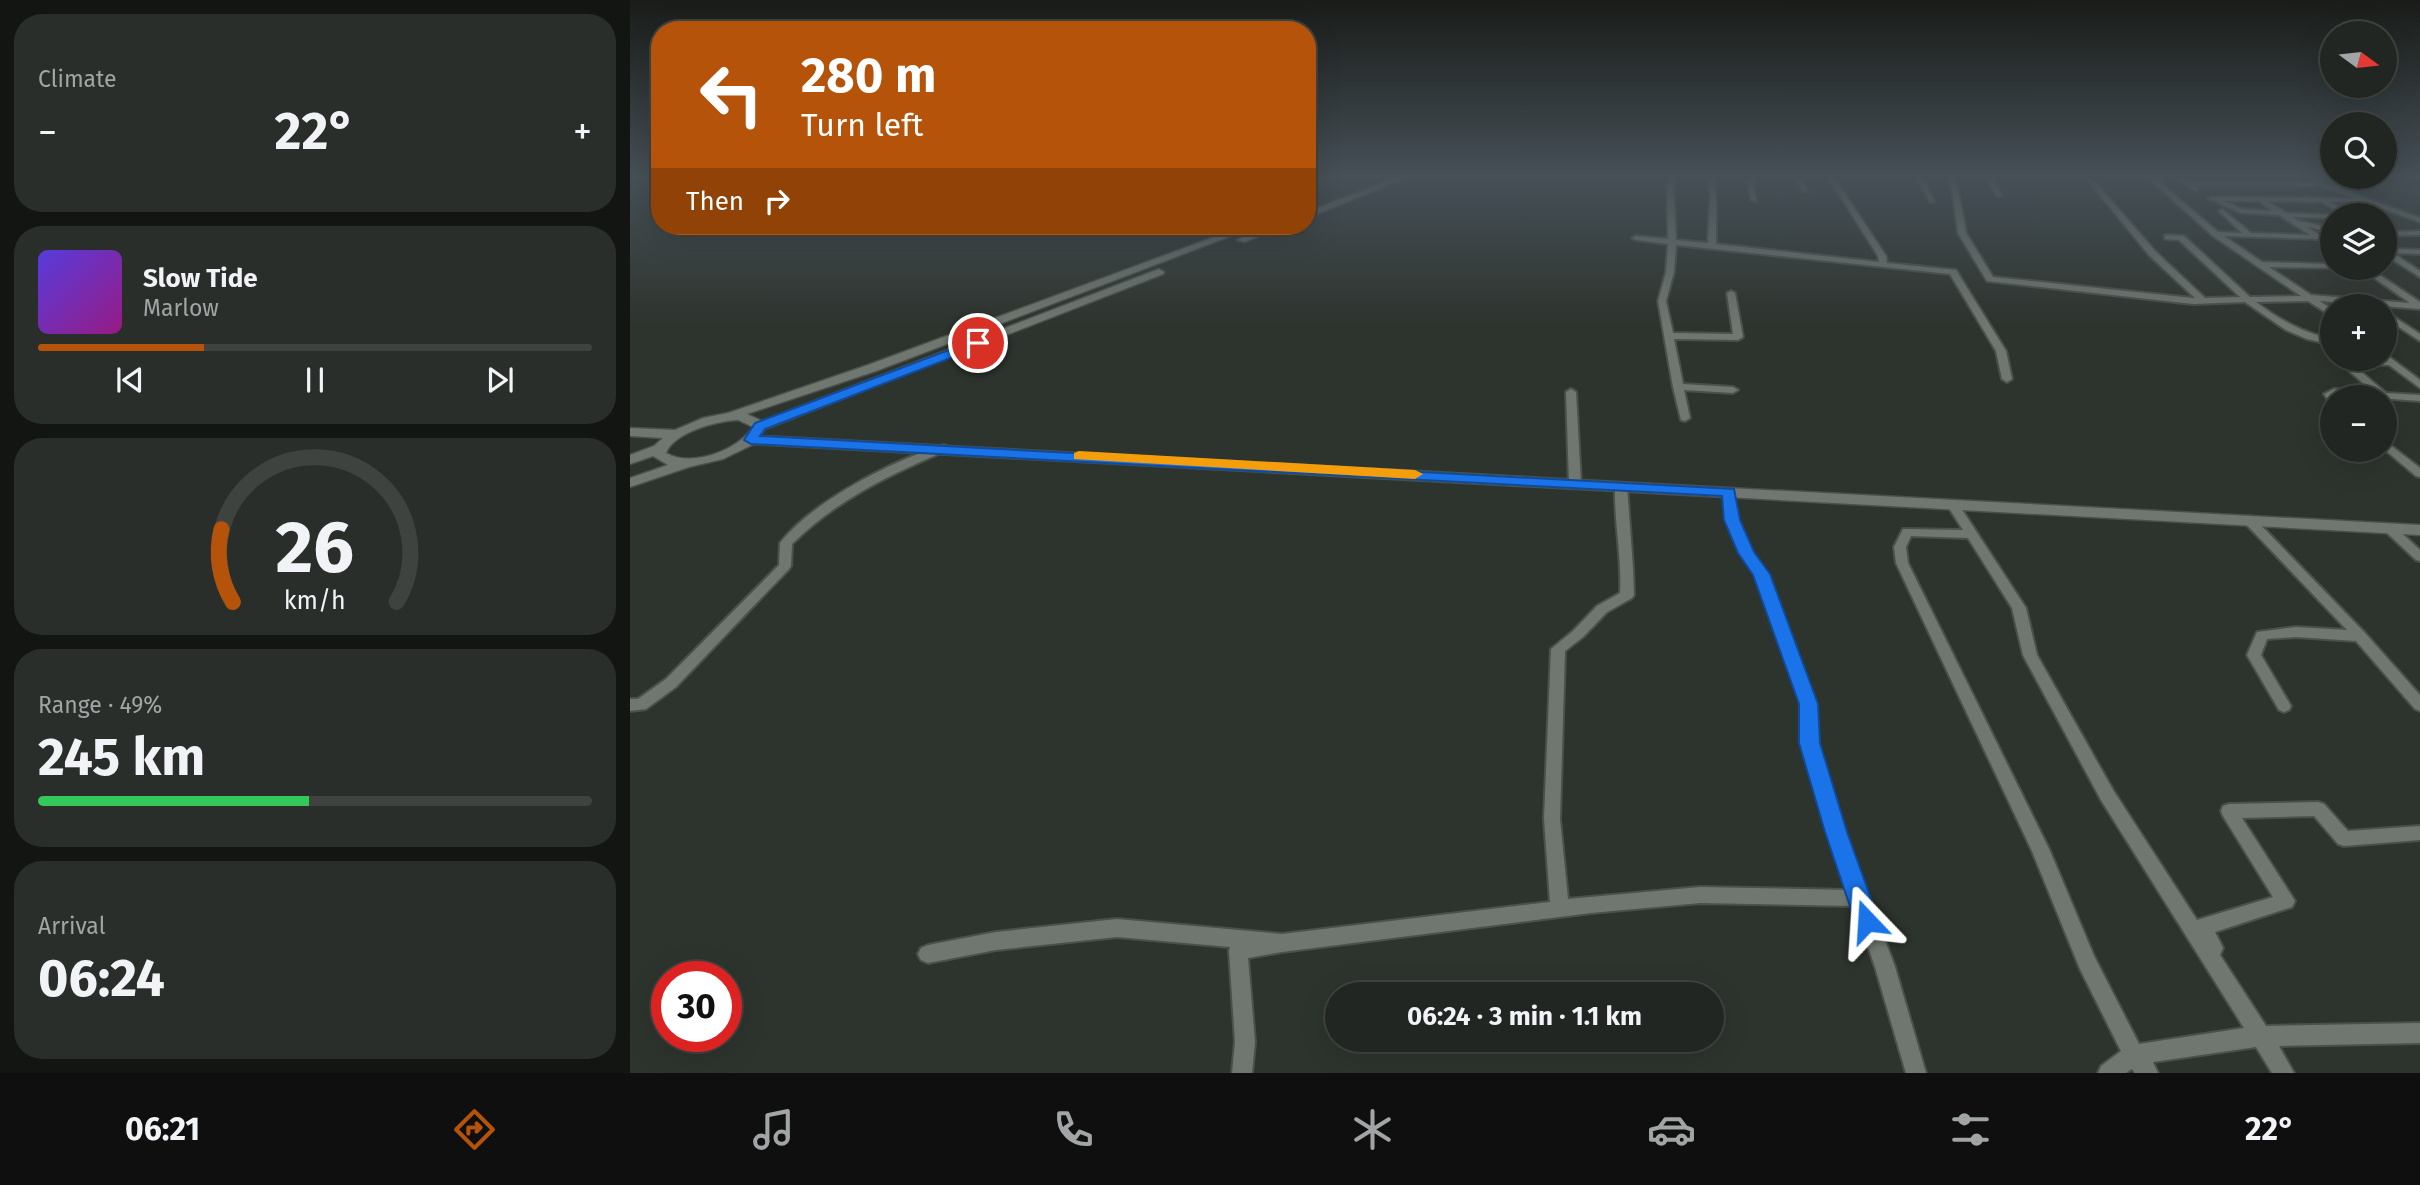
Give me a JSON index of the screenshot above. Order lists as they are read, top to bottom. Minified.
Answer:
{"north":"right","page":{"tile":["Climate",["Range · 49%","245 km"],["Arrival","06:24"]],"map_buttons":["+","−"],"turn":["280 m","Turn left"],"heat":["−","22°","+"],"then":"Then","song":["Slow Tide","Marlow"],"limit":"30","trip":"06:24 · 3 min · 1.1 km","tabs":["06:21","22°"],"gauge":["26","km/h"]}}
